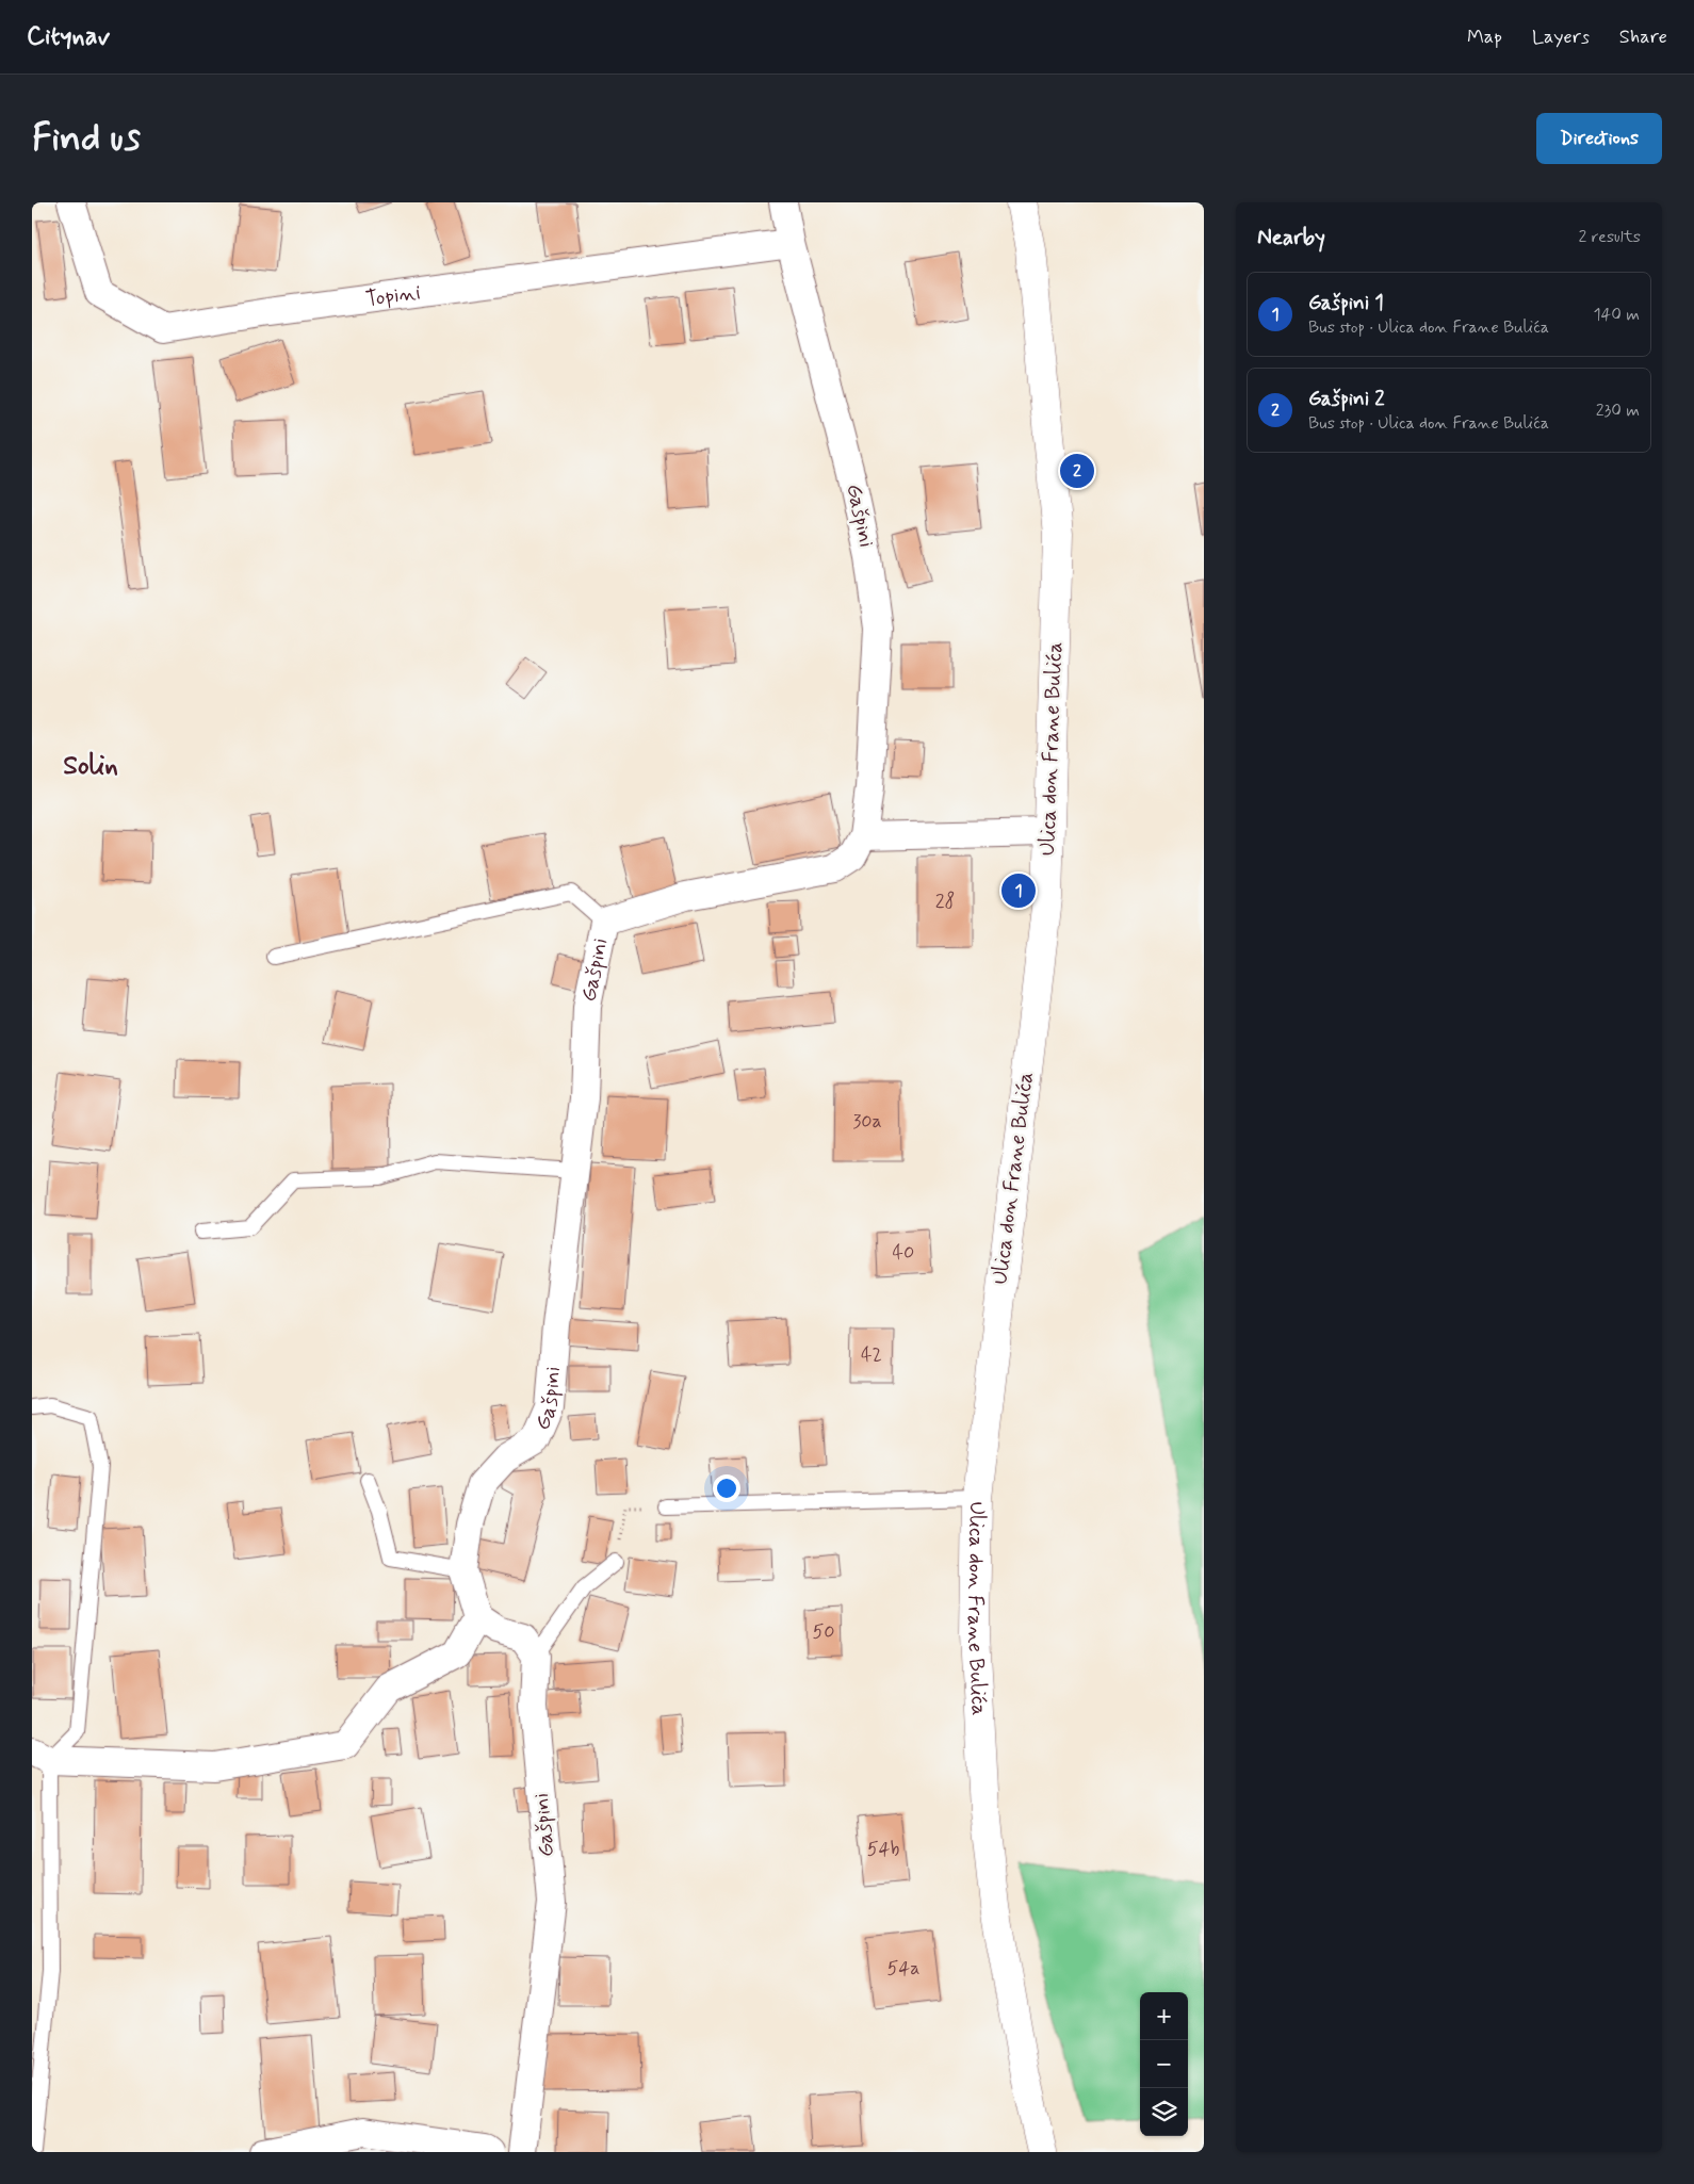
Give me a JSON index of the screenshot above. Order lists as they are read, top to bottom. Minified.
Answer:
{"streets":{"street":["Topini","Gašpini","Ulica don Frane Bulića"]},"crossings":[["Topini","Gašpini"]],"districts":["Solin"],"house_numbers":["28","30a","40","42","50","54b","54a"],"page":{"header":"Citynav","nav":["Map","Layers","Share"],"buttons":"Directions","title":"Find us","heading":["Nearby","2 results"],"list":[{"mark":"1","name":"Gašpini 1","note":"Bus stop · Ulica don Frane Bulića","value":"140 m"},{"mark":"2","name":"Gašpini 2","note":"Bus stop · Ulica don Frane Bulića","value":"230 m"}],"pins":["2","1"],"map_buttons":["+","−"]}}
